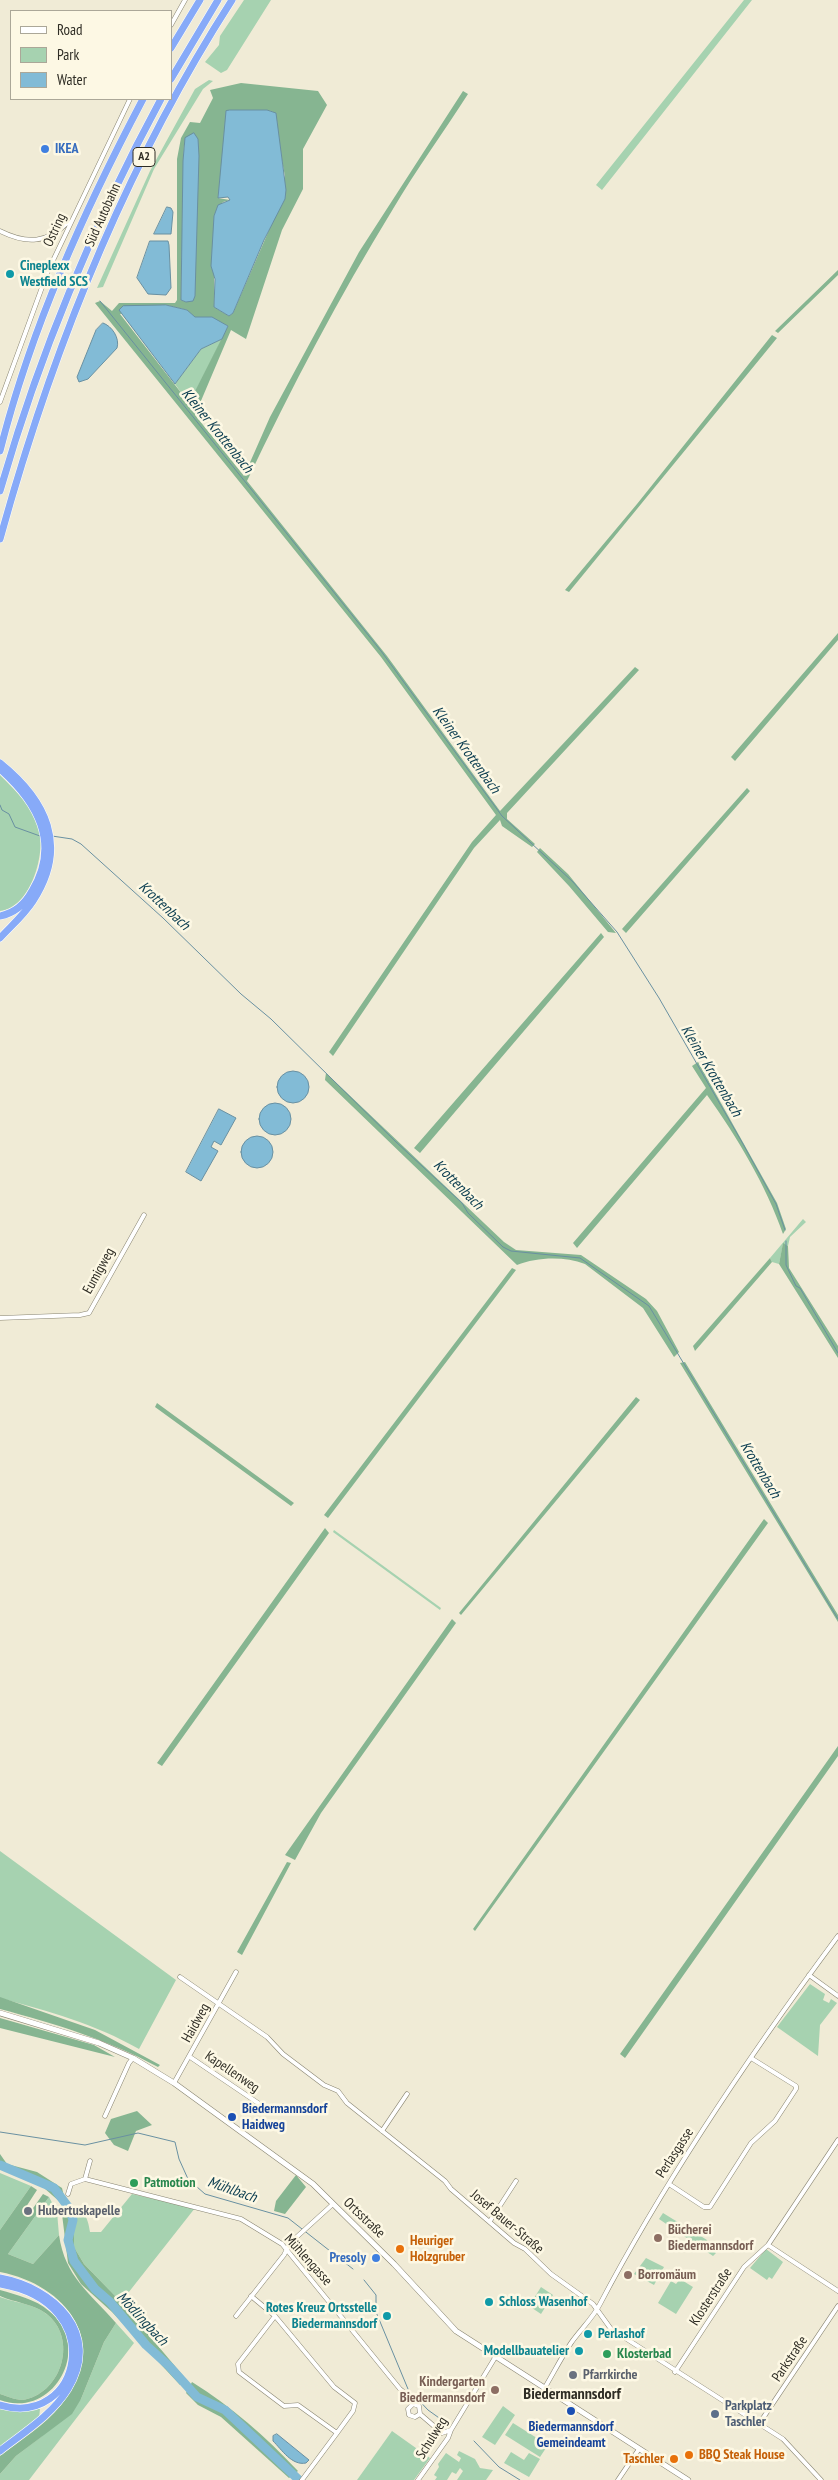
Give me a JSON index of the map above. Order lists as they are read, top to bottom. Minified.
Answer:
{"streets":{"highway":["A2","Süd Autobahn"],"street":["Ostring","Eumigweg","Haidweg","Kapellenweg","Perlasgasse","Ortsstraße","Josef Bauer-Straße","Mühlengasse","Klosterstraße","Parkstraße","Schulweg"]},"crossings":[["Haidweg","Kapellenweg"],["Haidweg","Ortsstraße"],["Haidweg","Josef Bauer-Straße"],["Perlasgasse","Ortsstraße"],["Perlasgasse","Josef Bauer-Straße"],["Ortsstraße","Schulweg"],["Josef Bauer-Straße","Klosterstraße"],["Josef Bauer-Straße","Parkstraße"],["Mühlengasse","Schulweg"]],"districts":["Biedermannsdorf"],"water":["Kleiner Krottenbach","Krottenbach","Mühlbach","Mödlingbach"],"places":["IKEA","Cineplexx Westfield SCS","Biedermannsdorf Haidweg","Patmotion","Hubertuskapelle","Bücherei Biedermannsdorf","Heuriger Holzgruber","Presoly","Borromäum","Schloss Wasenhof","Rotes Kreuz Ortsstelle Biedermannsdorf","Perlashof","Modellbauatelier","Klosterbad","Pfarrkirche","Kindergarten Biedermannsdorf","Biedermannsdorf Gemeindeamt","Parkplatz Taschler","BBQ Steak House","Taschler"],"legend":["Road","Park","Water"]}
